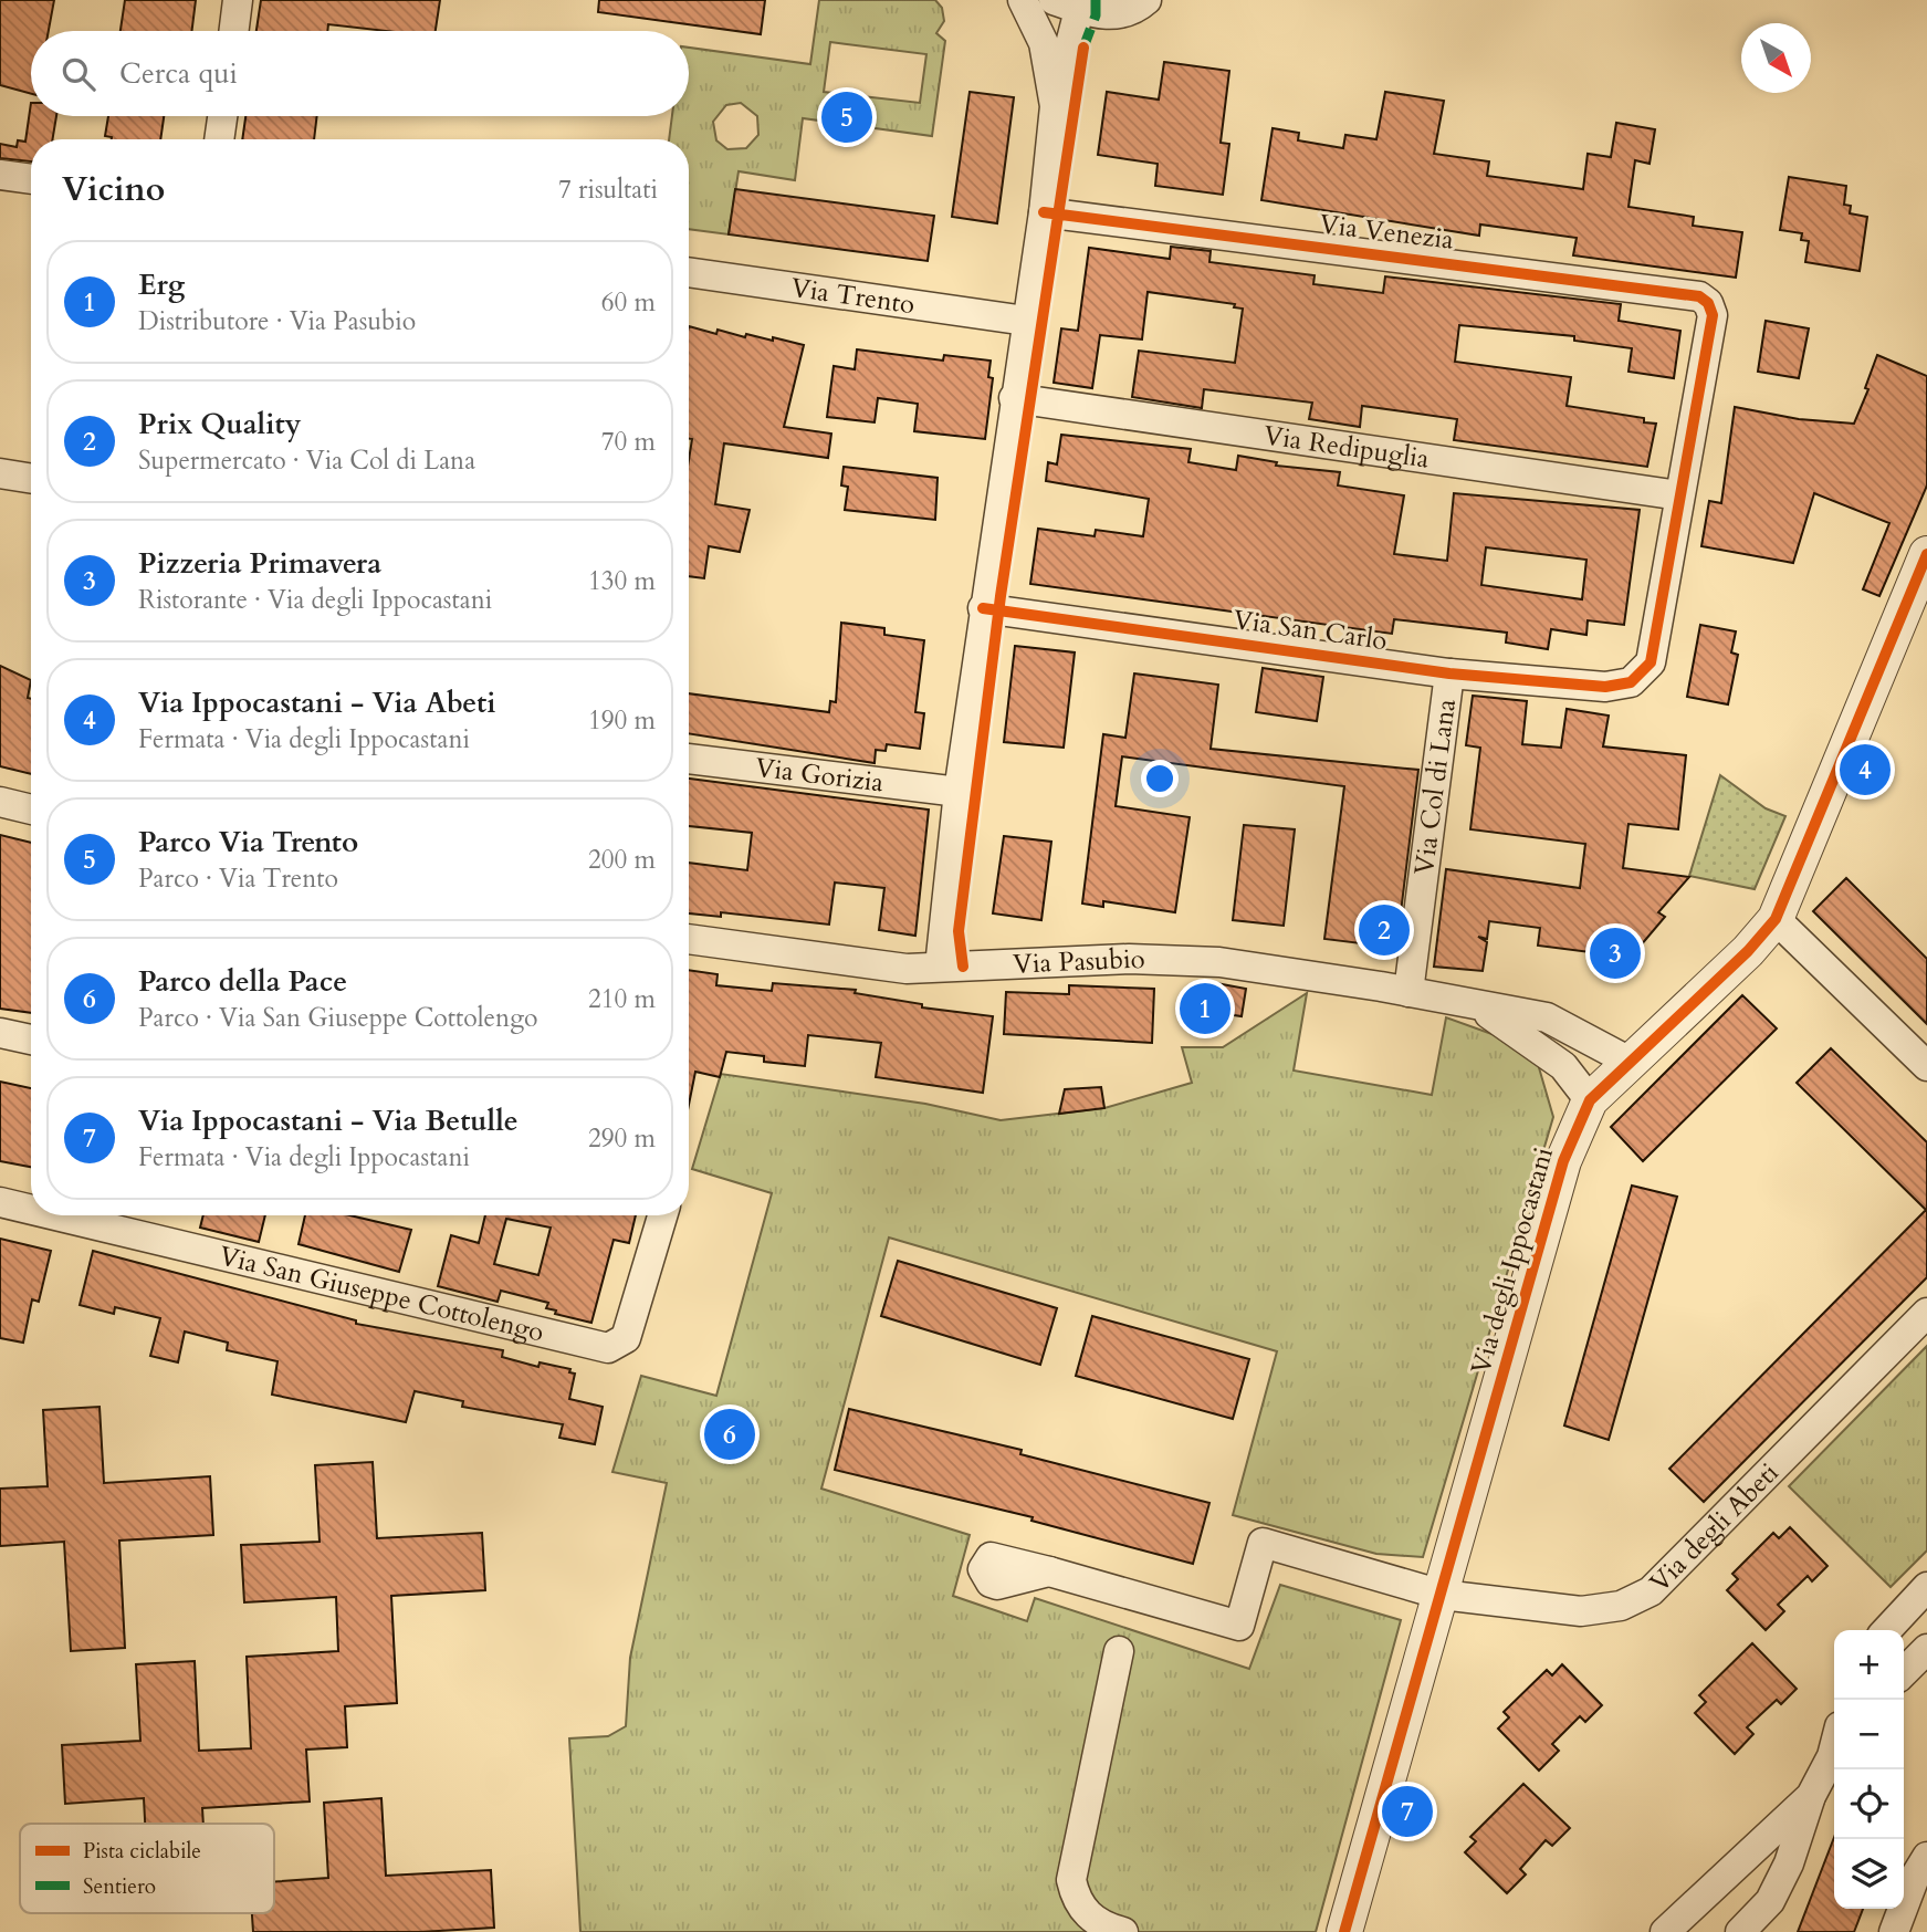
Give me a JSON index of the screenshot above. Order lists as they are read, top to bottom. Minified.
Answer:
{"streets":{"street":["Via Venezia","Via Trento","Via Redipuglia","Via San Carlo","Via Gorizia","Via Col di Lana","Via Pasubio","Via degli Ippocastani","Via San Giuseppe Cottolengo","Via degli Abeti"]},"crossings":[["Via Venezia","Via Redipuglia"],["Via Venezia","Via San Carlo"],["Via Redipuglia","Via San Carlo"],["Via San Carlo","Via Col di Lana"],["Via Col di Lana","Via Pasubio"],["Via Pasubio","Via degli Ippocastani"],["Via degli Ippocastani","Via degli Abeti"]],"legend":["Pista ciclabile","Sentiero"],"north":"bottom right","page":{"search":"Cerca qui","pins":["5","4","2","3","1","6","7"],"heading":["Vicino","7 risultati"],"list":[{"mark":"1","name":"Erg","note":"Distributore · Via Pasubio","value":"60 m"},{"mark":"2","name":"Prix Quality","note":"Supermercato · Via Col di Lana","value":"70 m"},{"mark":"3","name":"Pizzeria Primavera","note":"Ristorante · Via degli Ippocastani","value":"130 m"},{"mark":"4","name":"Via Ippocastani - Via Abeti","note":"Fermata · Via degli Ippocastani","value":"190 m"},{"mark":"5","name":"Parco Via Trento","note":"Parco · Via Trento","value":"200 m"},{"mark":"6","name":"Parco della Pace","note":"Parco · Via San Giuseppe Cottolengo","value":"210 m"},{"mark":"7","name":"Via Ippocastani - Via Betulle","note":"Fermata · Via degli Ippocastani","value":"290 m"}],"map_buttons":["+","−"]}}
